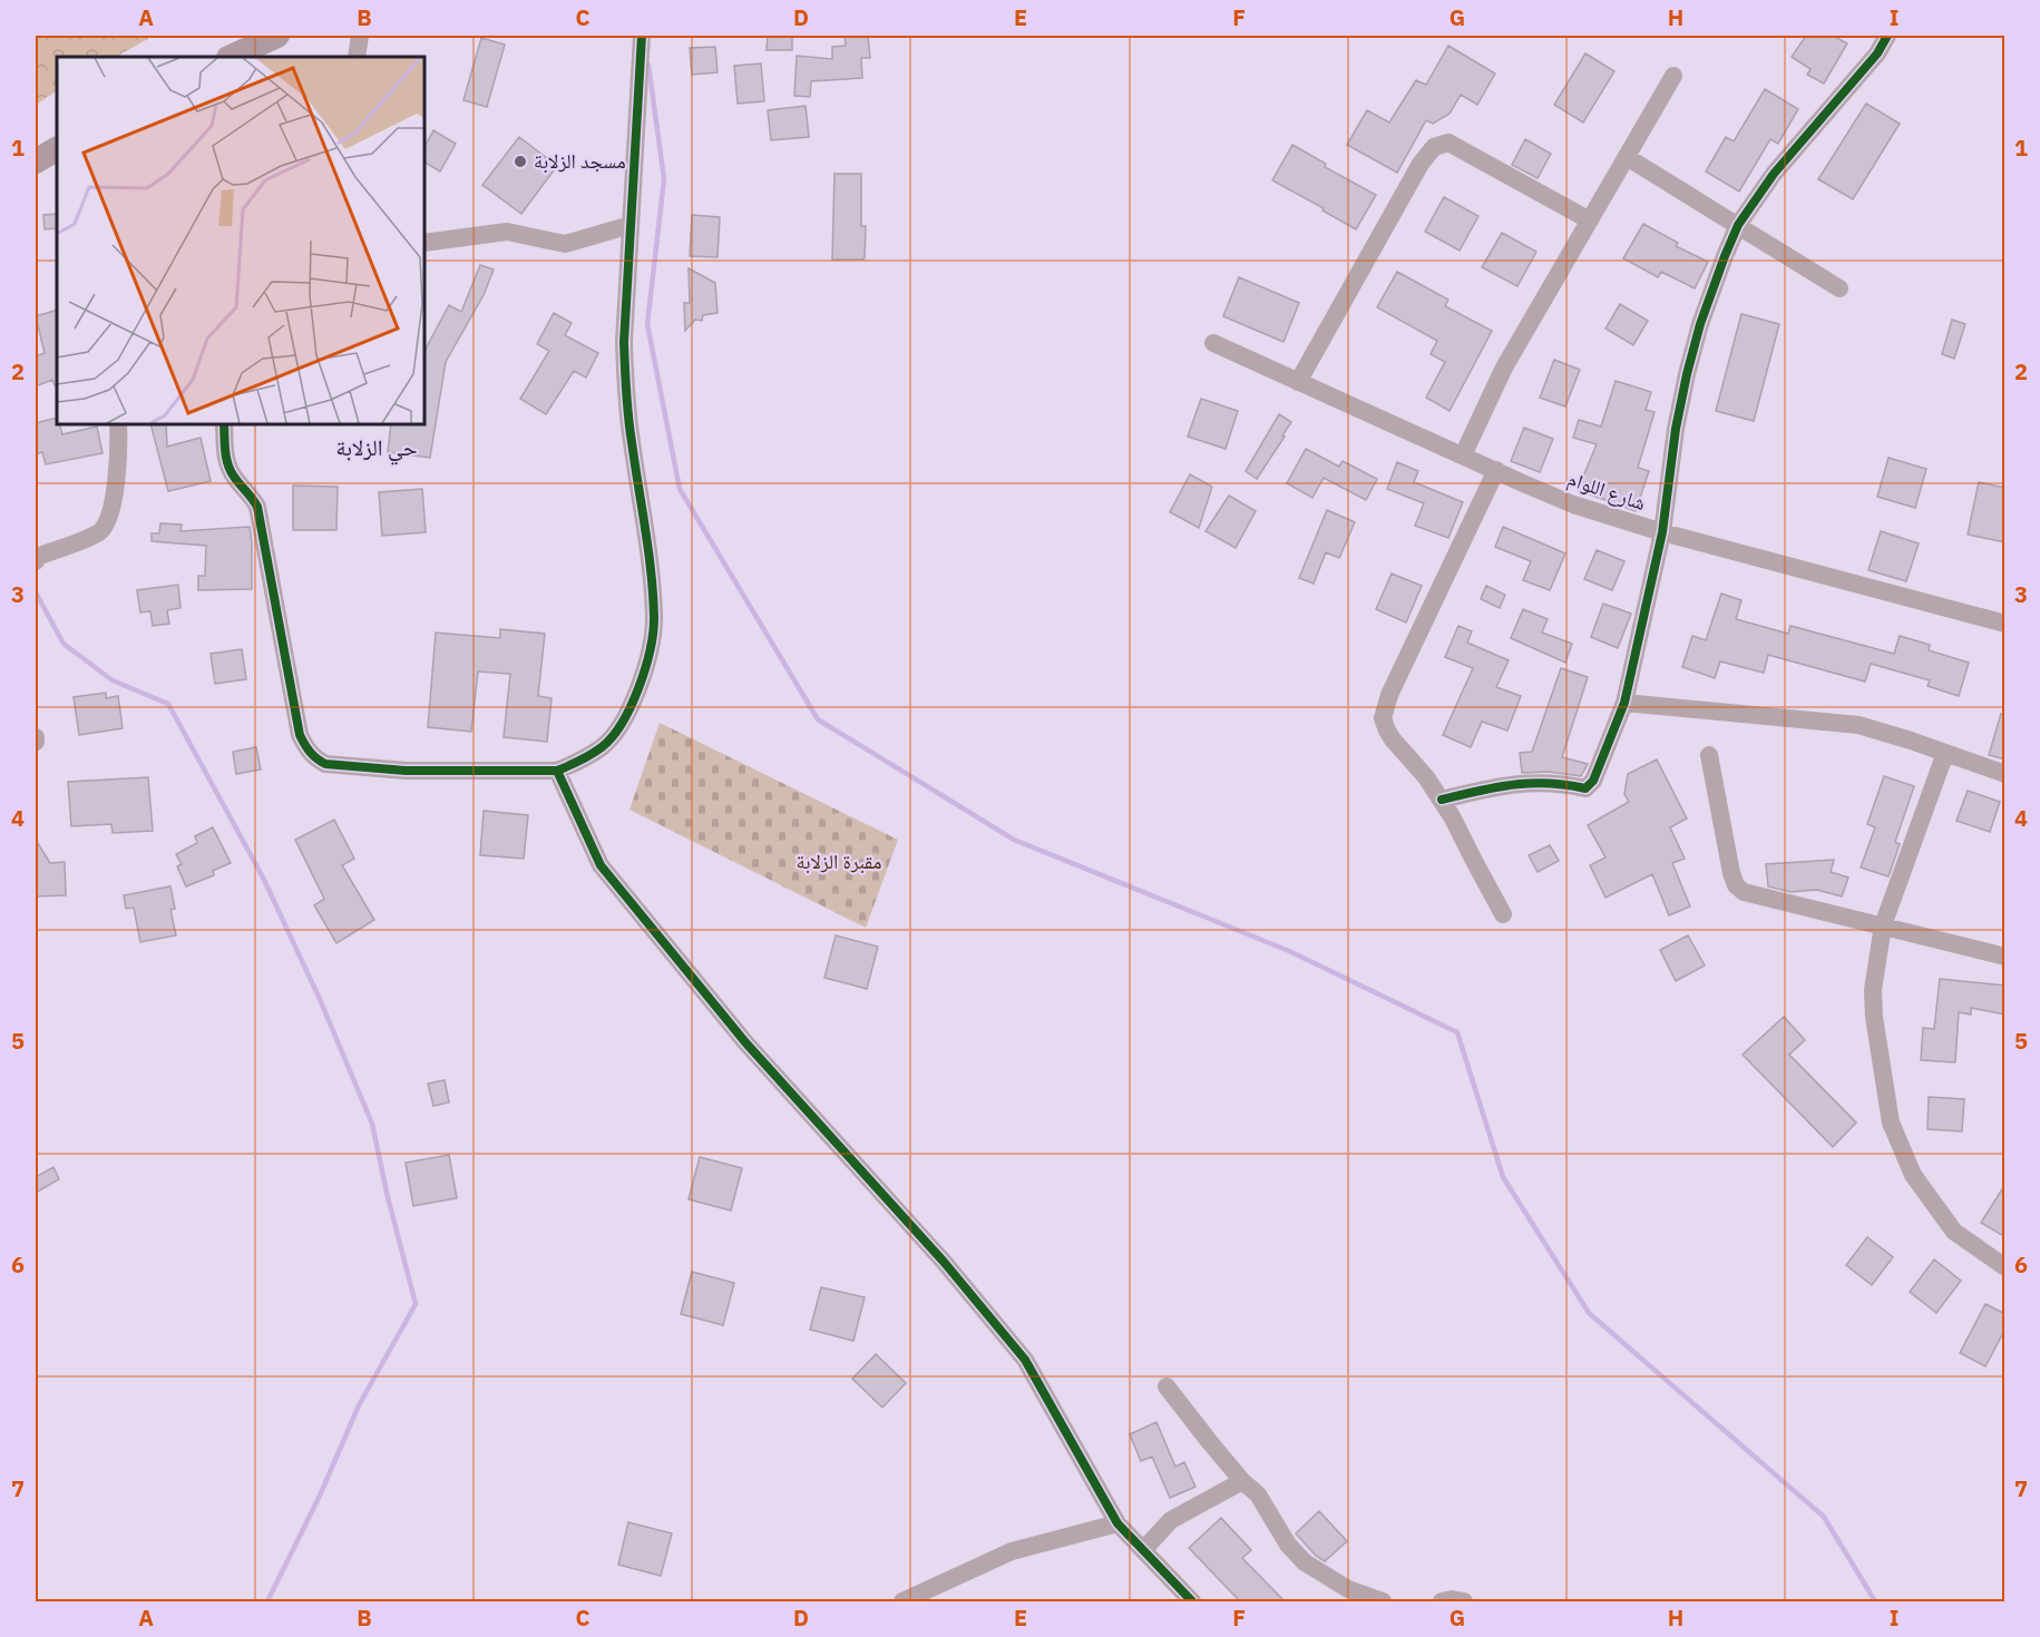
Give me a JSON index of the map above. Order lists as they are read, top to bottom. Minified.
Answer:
{"streets":{"street":["شارع اللوام"]},"districts":["حي الزلابة"],"parks":["مقبرة الزلابة"],"places":["مسجد الزلابة"],"grid":{"columns":["A","B","C","D","E","F","G","H","I"],"rows":["1","2","3","4","5","6","7"]}}
